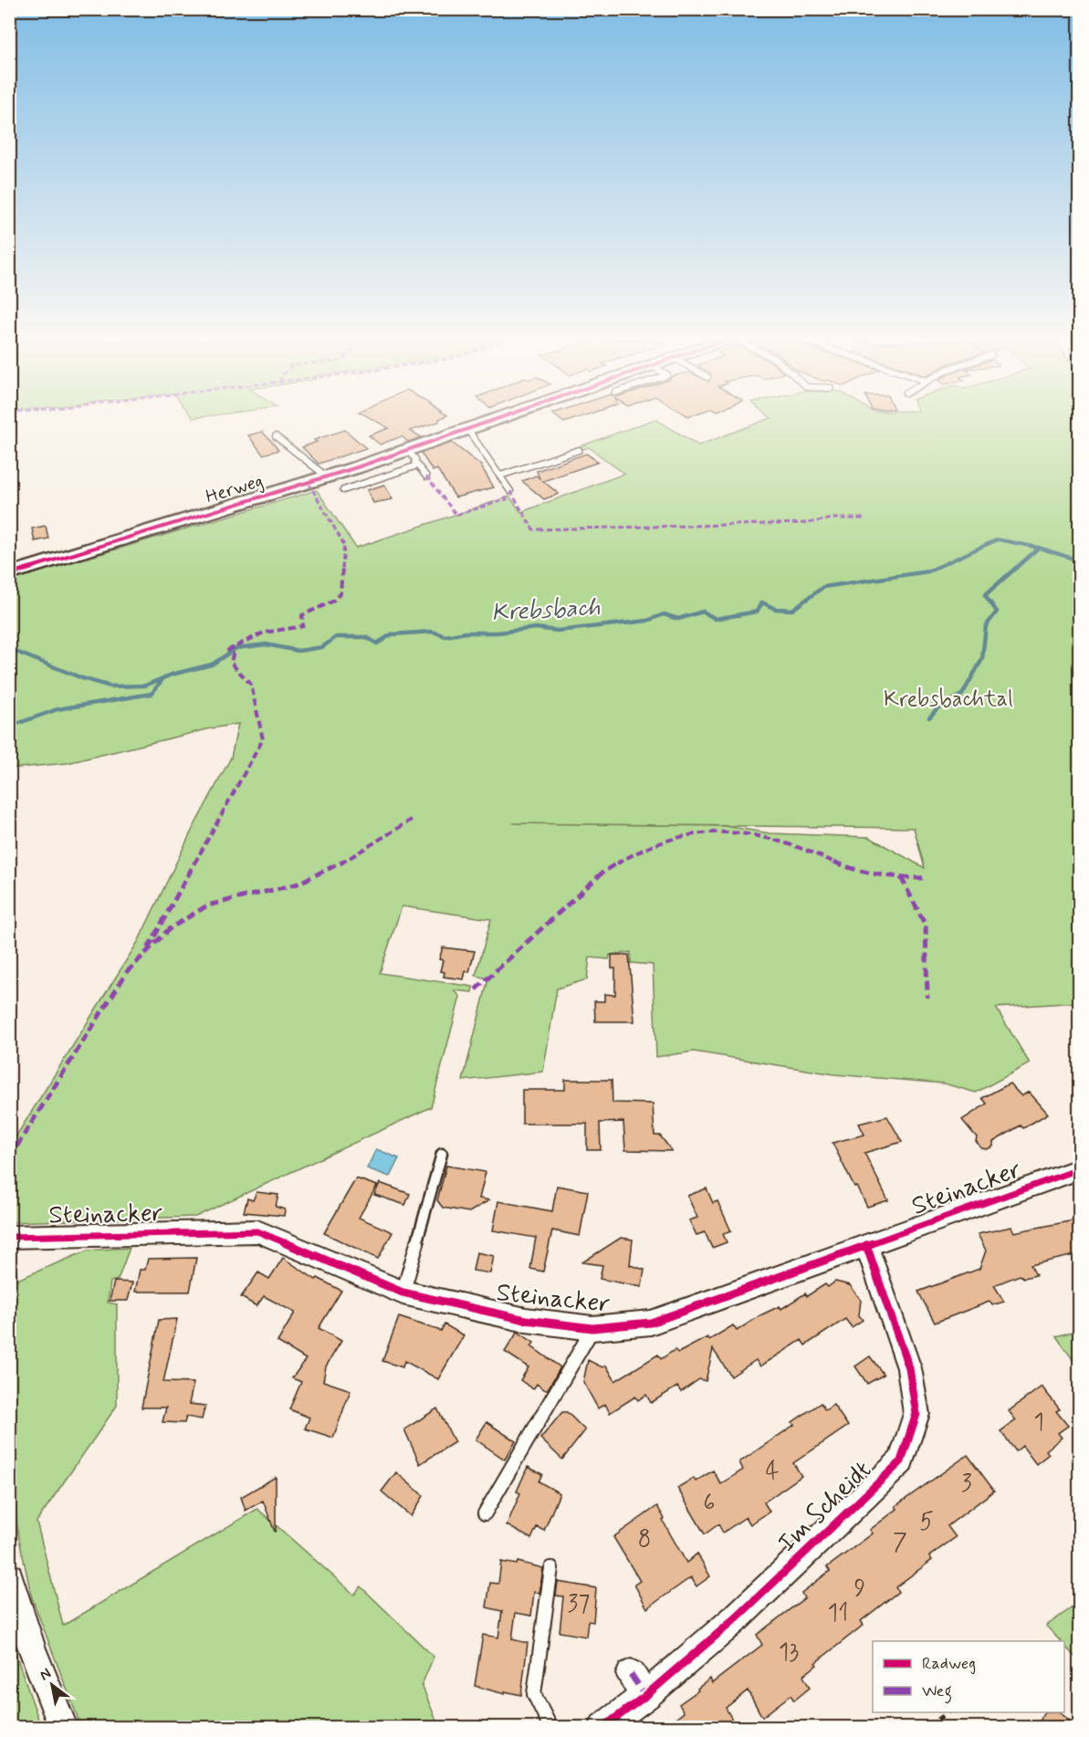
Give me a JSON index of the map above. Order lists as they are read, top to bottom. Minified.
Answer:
{"streets":{"street":["Herweg","Steinacker","Im Scheidt"]},"crossings":[["Steinacker","Im Scheidt"]],"water":["Krebsbach"],"parks":["Krebsbachtal"],"house_numbers":["1","4","3","6","5","8","7","9","37","11","13"],"legend":["Radweg","Weg"],"north":"top left"}
